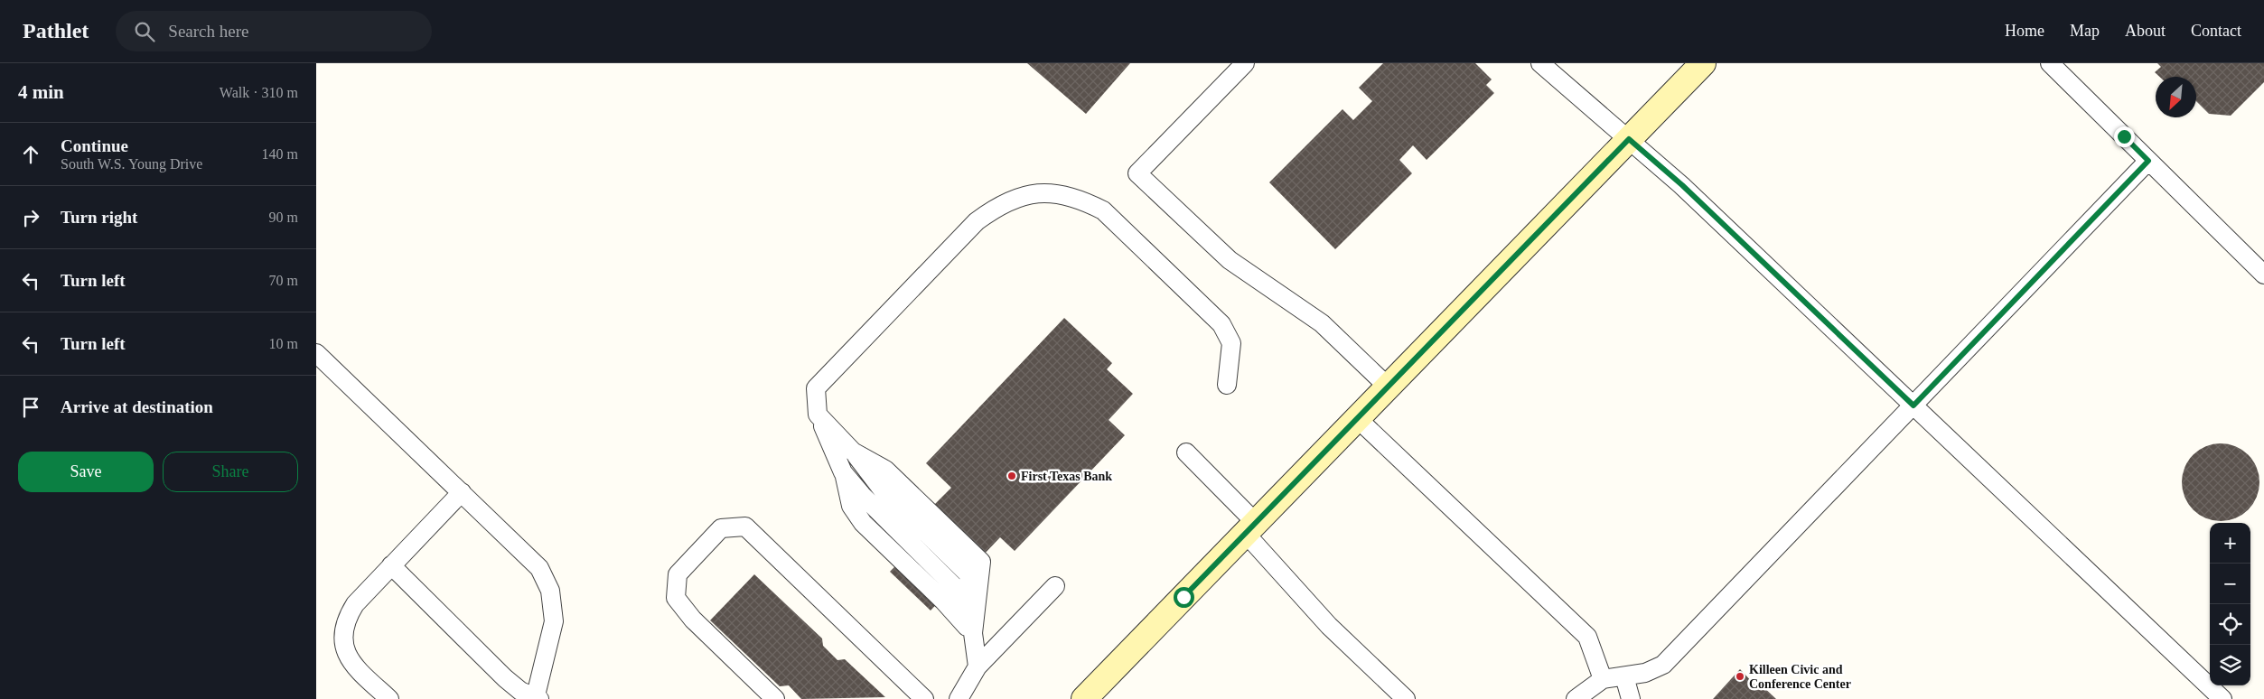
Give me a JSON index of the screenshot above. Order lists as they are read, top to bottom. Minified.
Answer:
{"places":["First Texas Bank","Killeen Civic and Conference Center"],"north":"bottom left","page":{"header":"Pathlet","search":"Search here","nav":["Home","Map","About","Contact"],"heading":["4 min","Walk · 310 m"],"list":[["Continue","South W.S. Young Drive","140 m"],["Turn right","90 m"],["Turn left","70 m"],["Turn left","10 m"],"Arrive at destination"],"buttons":["Save","Share"],"map_buttons":["+","−"]}}
